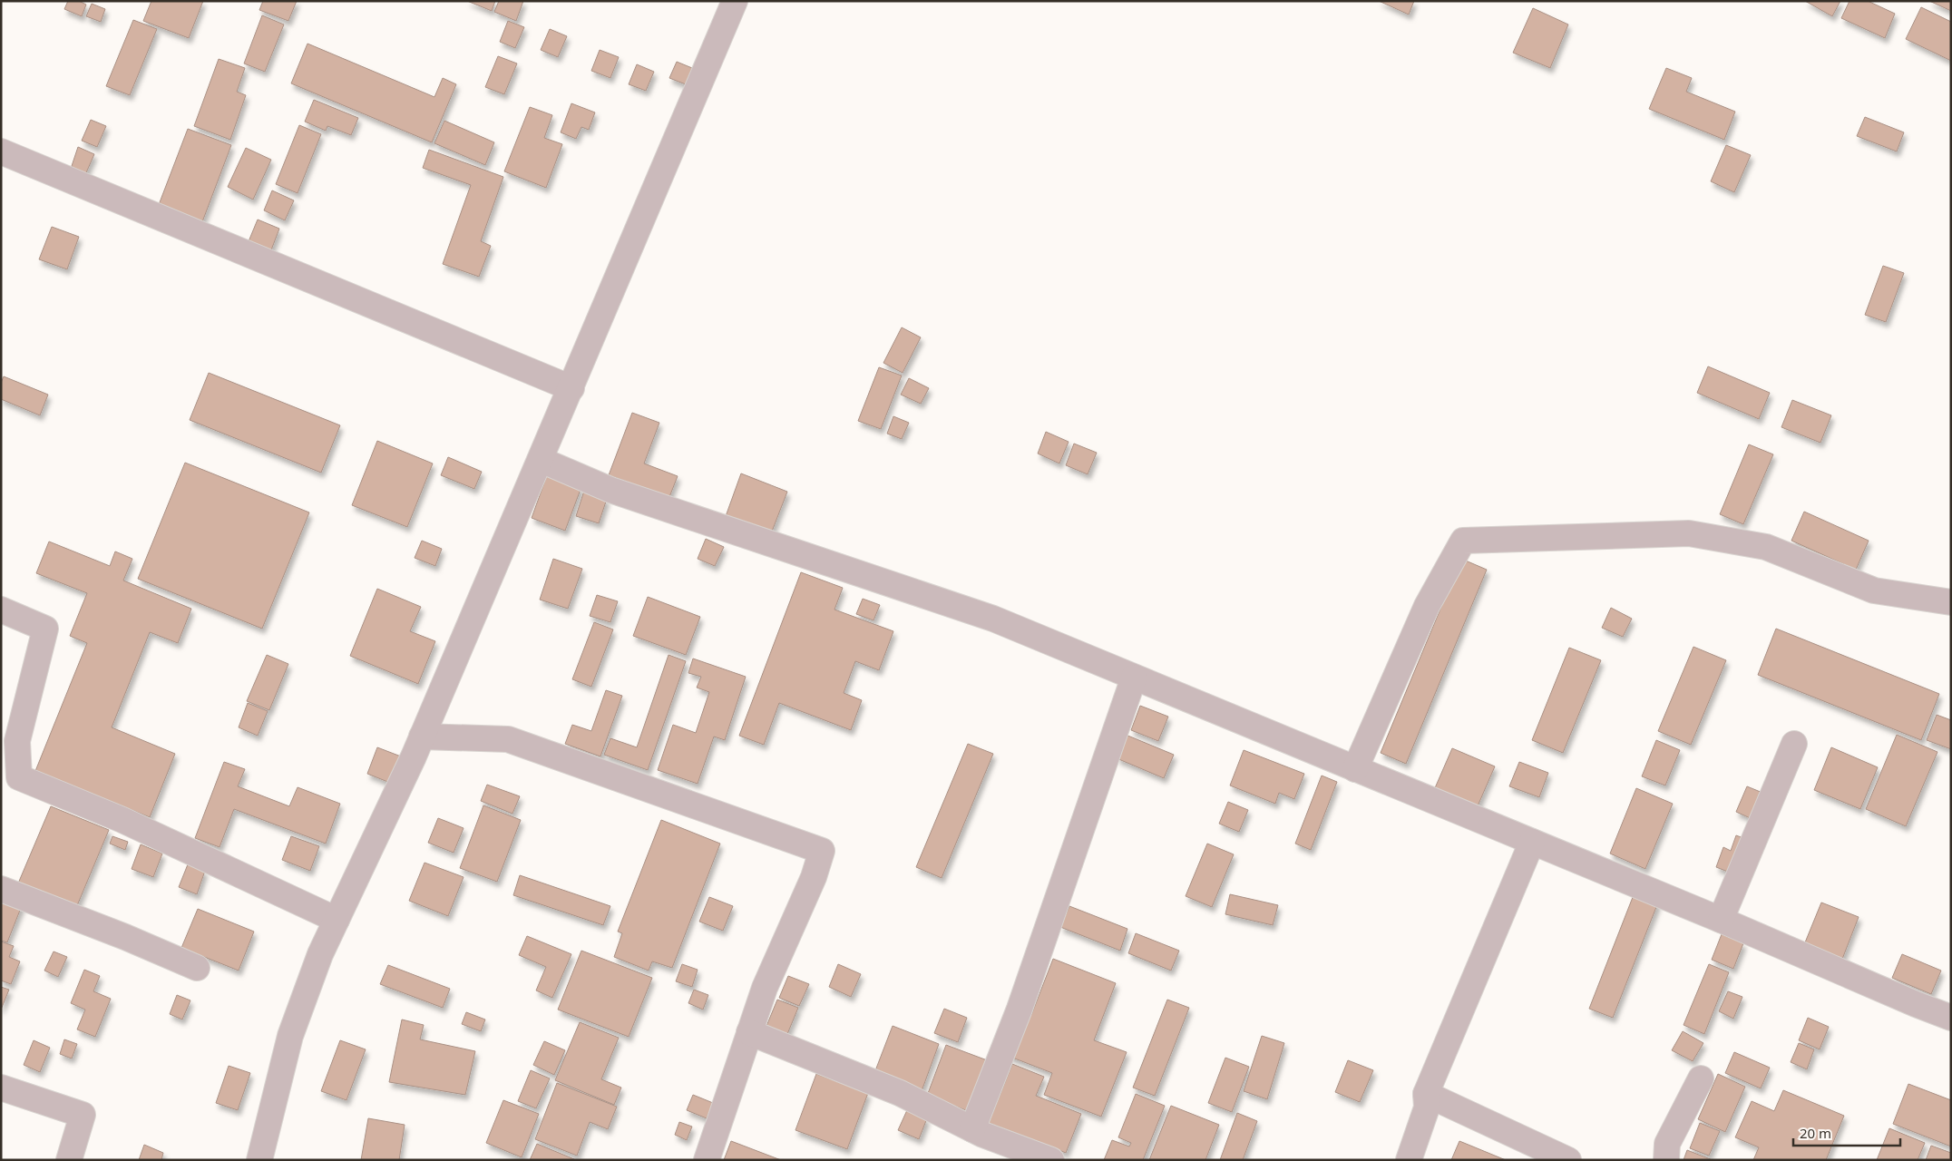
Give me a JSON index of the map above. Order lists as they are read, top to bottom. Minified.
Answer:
{"scale_bar":"20 m"}
